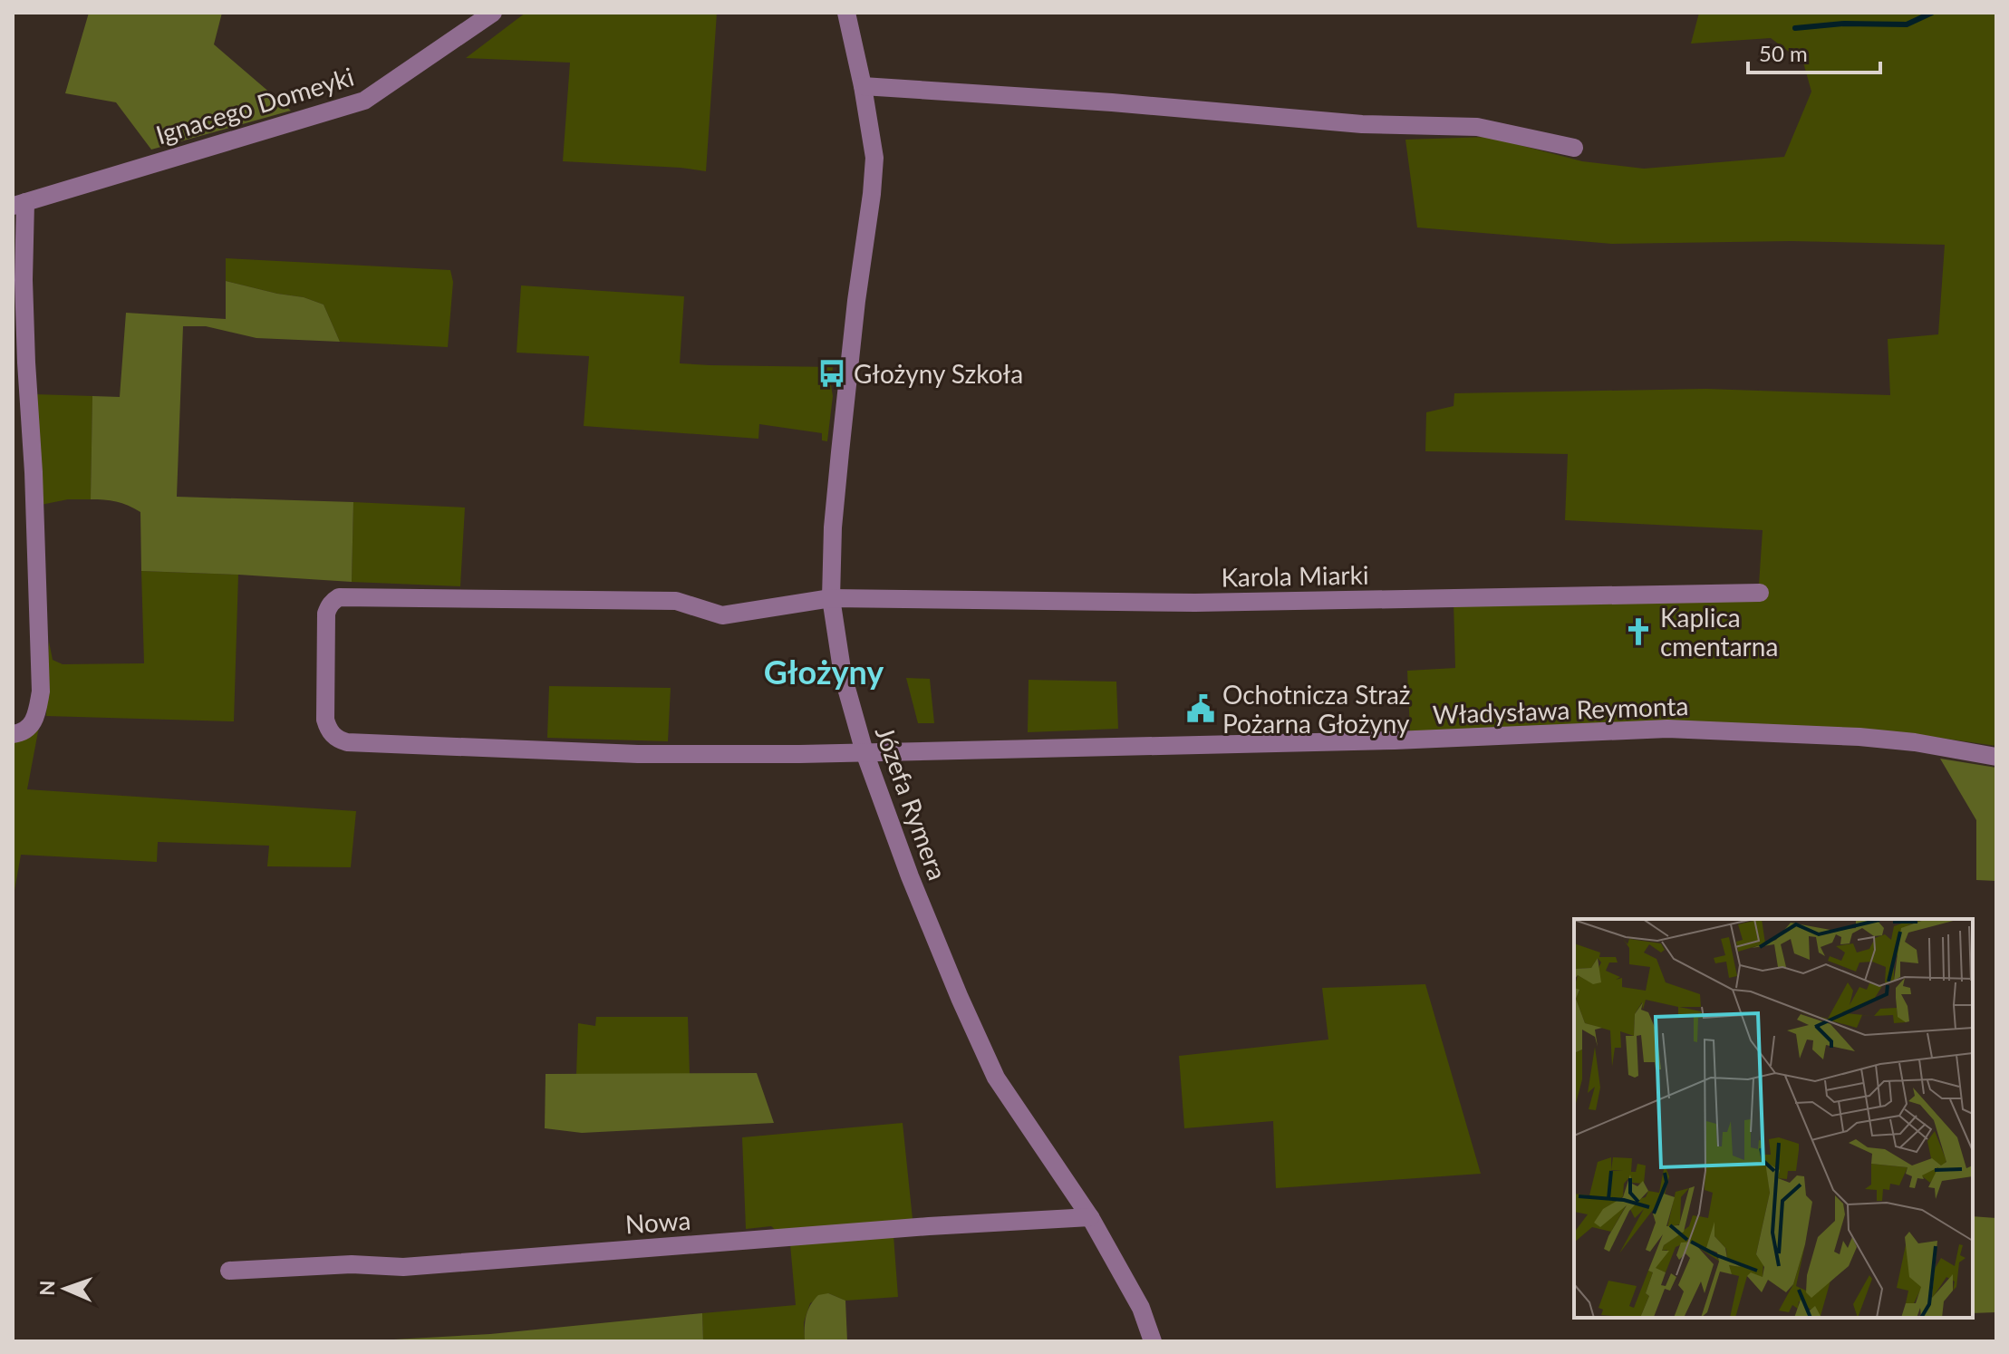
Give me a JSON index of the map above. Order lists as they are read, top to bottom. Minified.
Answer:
{"streets":{"street":["Ignacego Domeyki","Karola Miarki","Władysława Reymonta","Józefa Rymera","Nowa"]},"crossings":[["Karola Miarki","Władysława Reymonta"],["Karola Miarki","Józefa Rymera"],["Władysława Reymonta","Józefa Rymera"],["Józefa Rymera","Nowa"]],"districts":["Głożyny"],"places":{"bus stop":["Głożyny Szkoła"],"church":["Kaplica cmentarna"],"public building":["Ochotnicza Straż Pożarna Głożyny"]},"scale_bar":"50 m","north":"left"}
